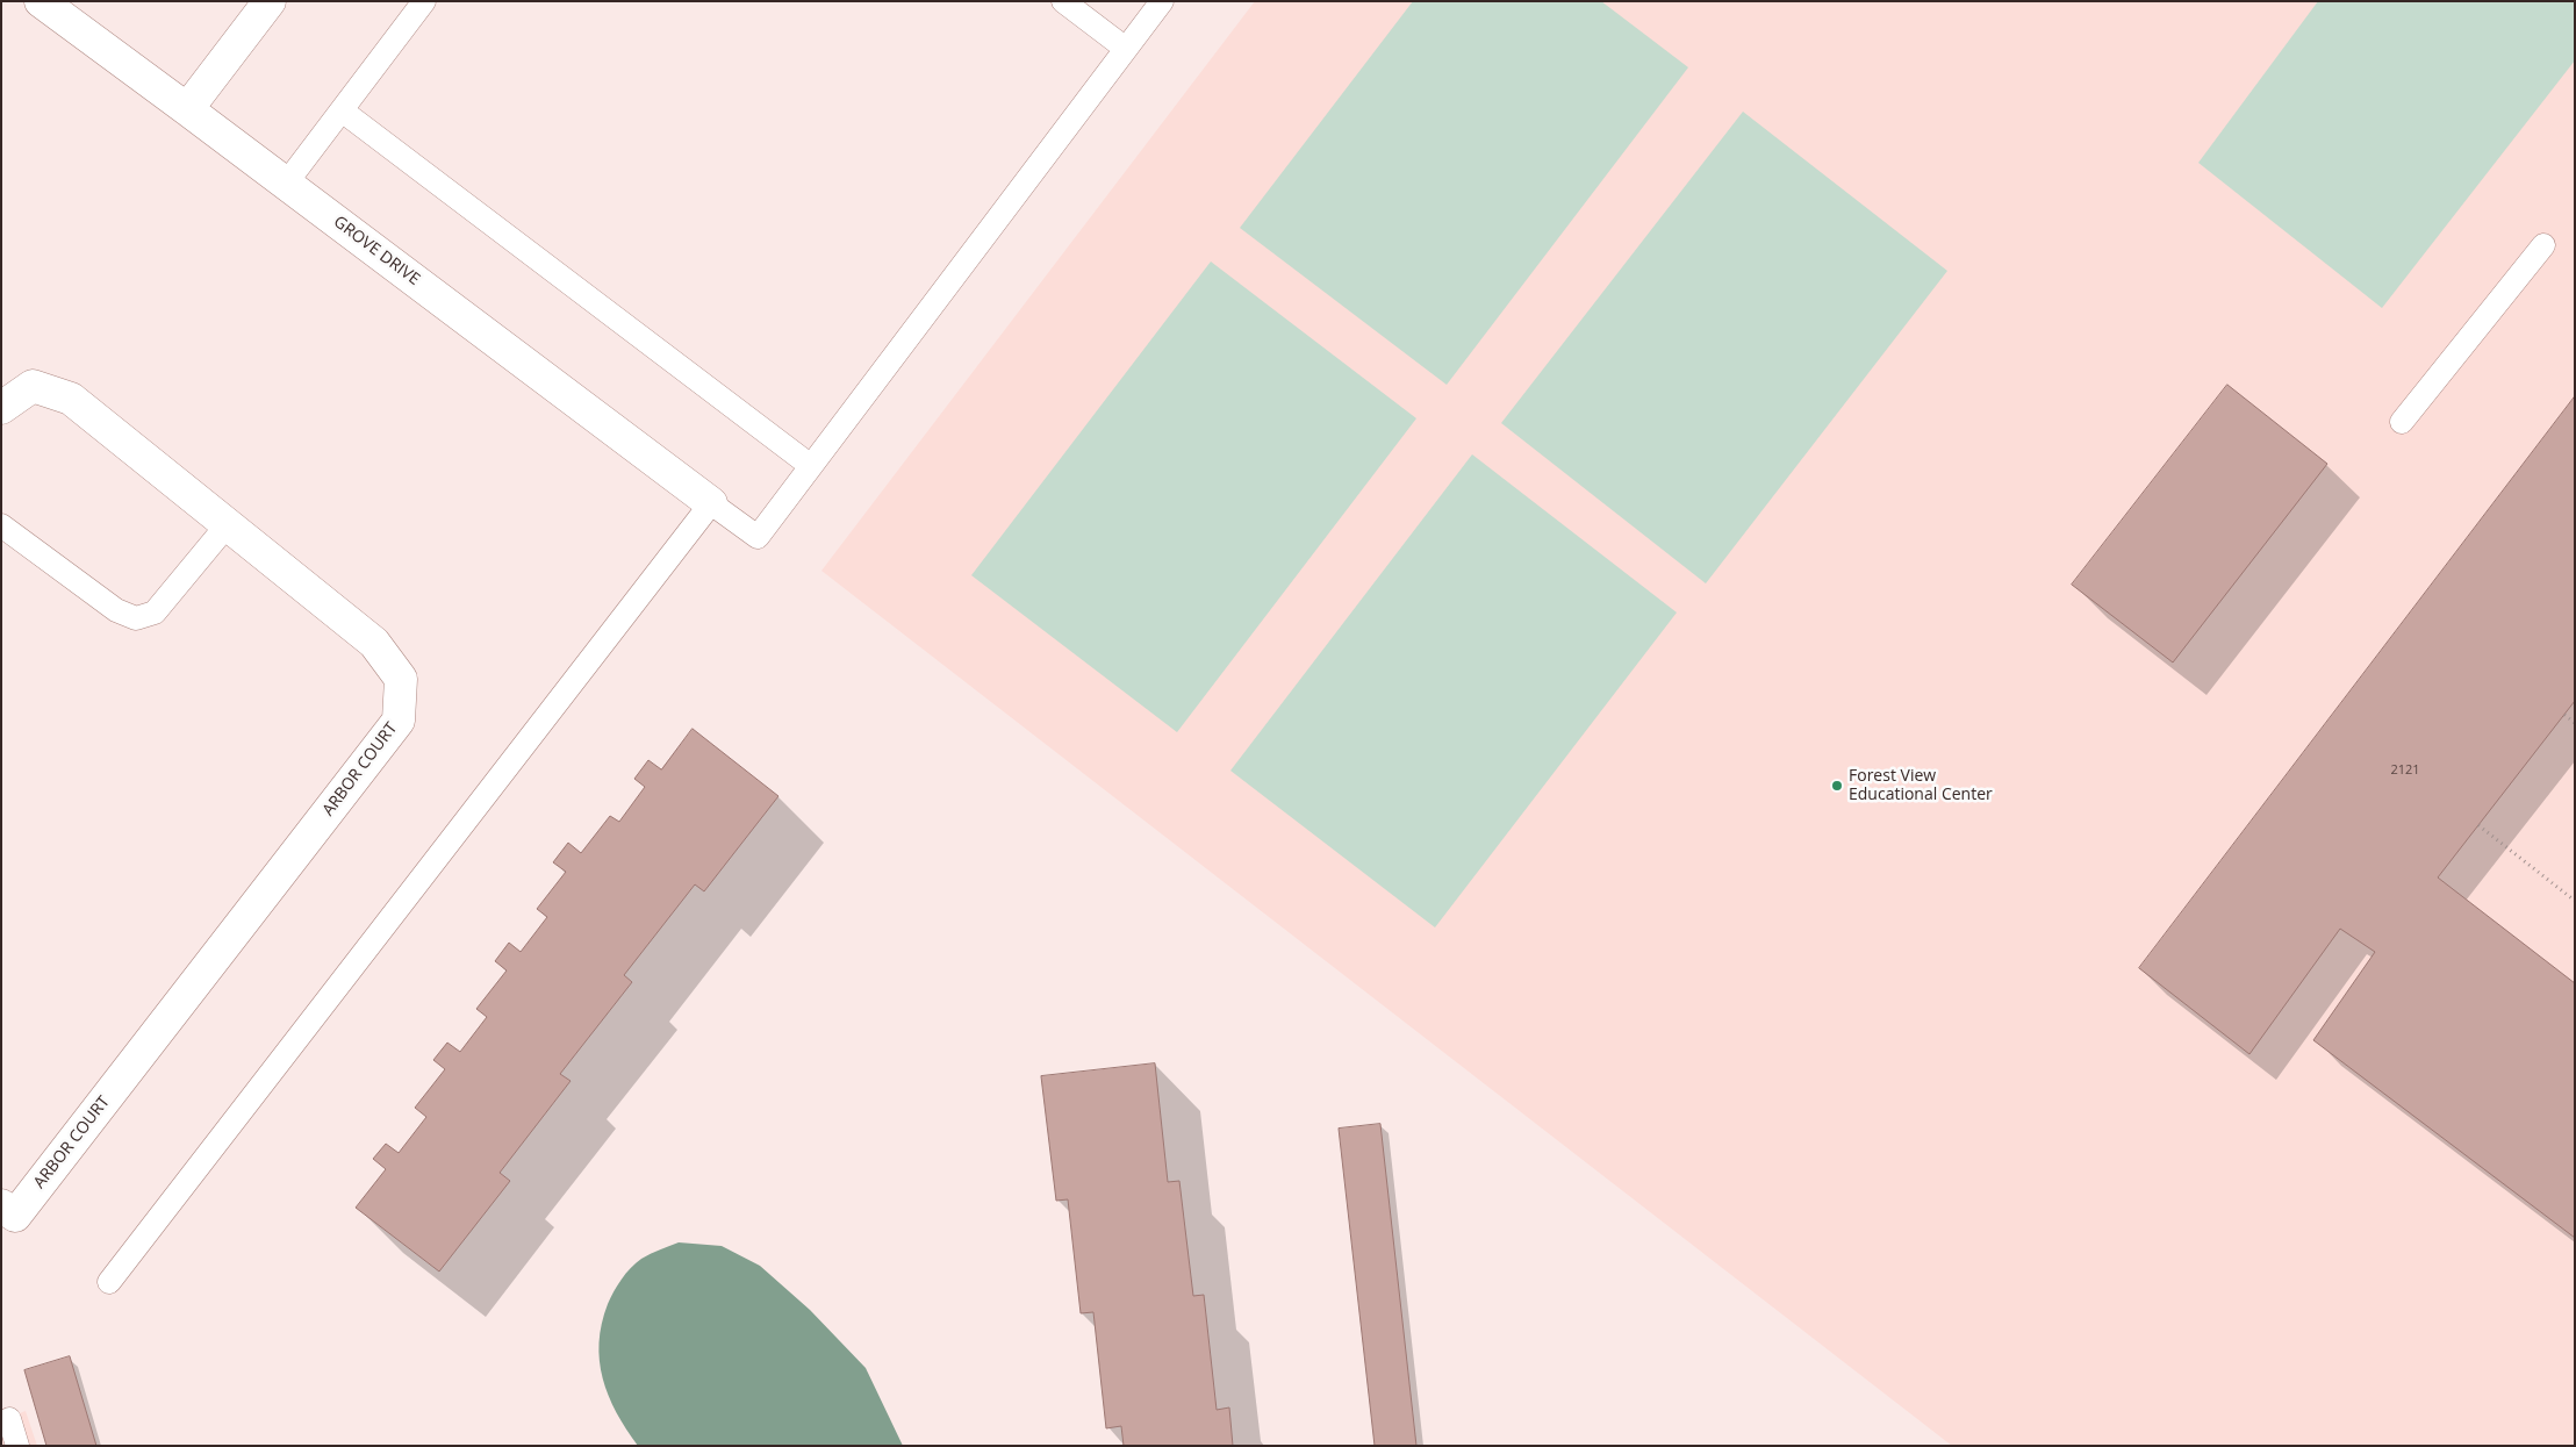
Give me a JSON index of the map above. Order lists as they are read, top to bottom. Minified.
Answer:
{"streets":{"street":["GROVE DRIVE","ARBOR COURT"]},"places":["Forest View Educational Center"],"house_numbers":["2121"]}
